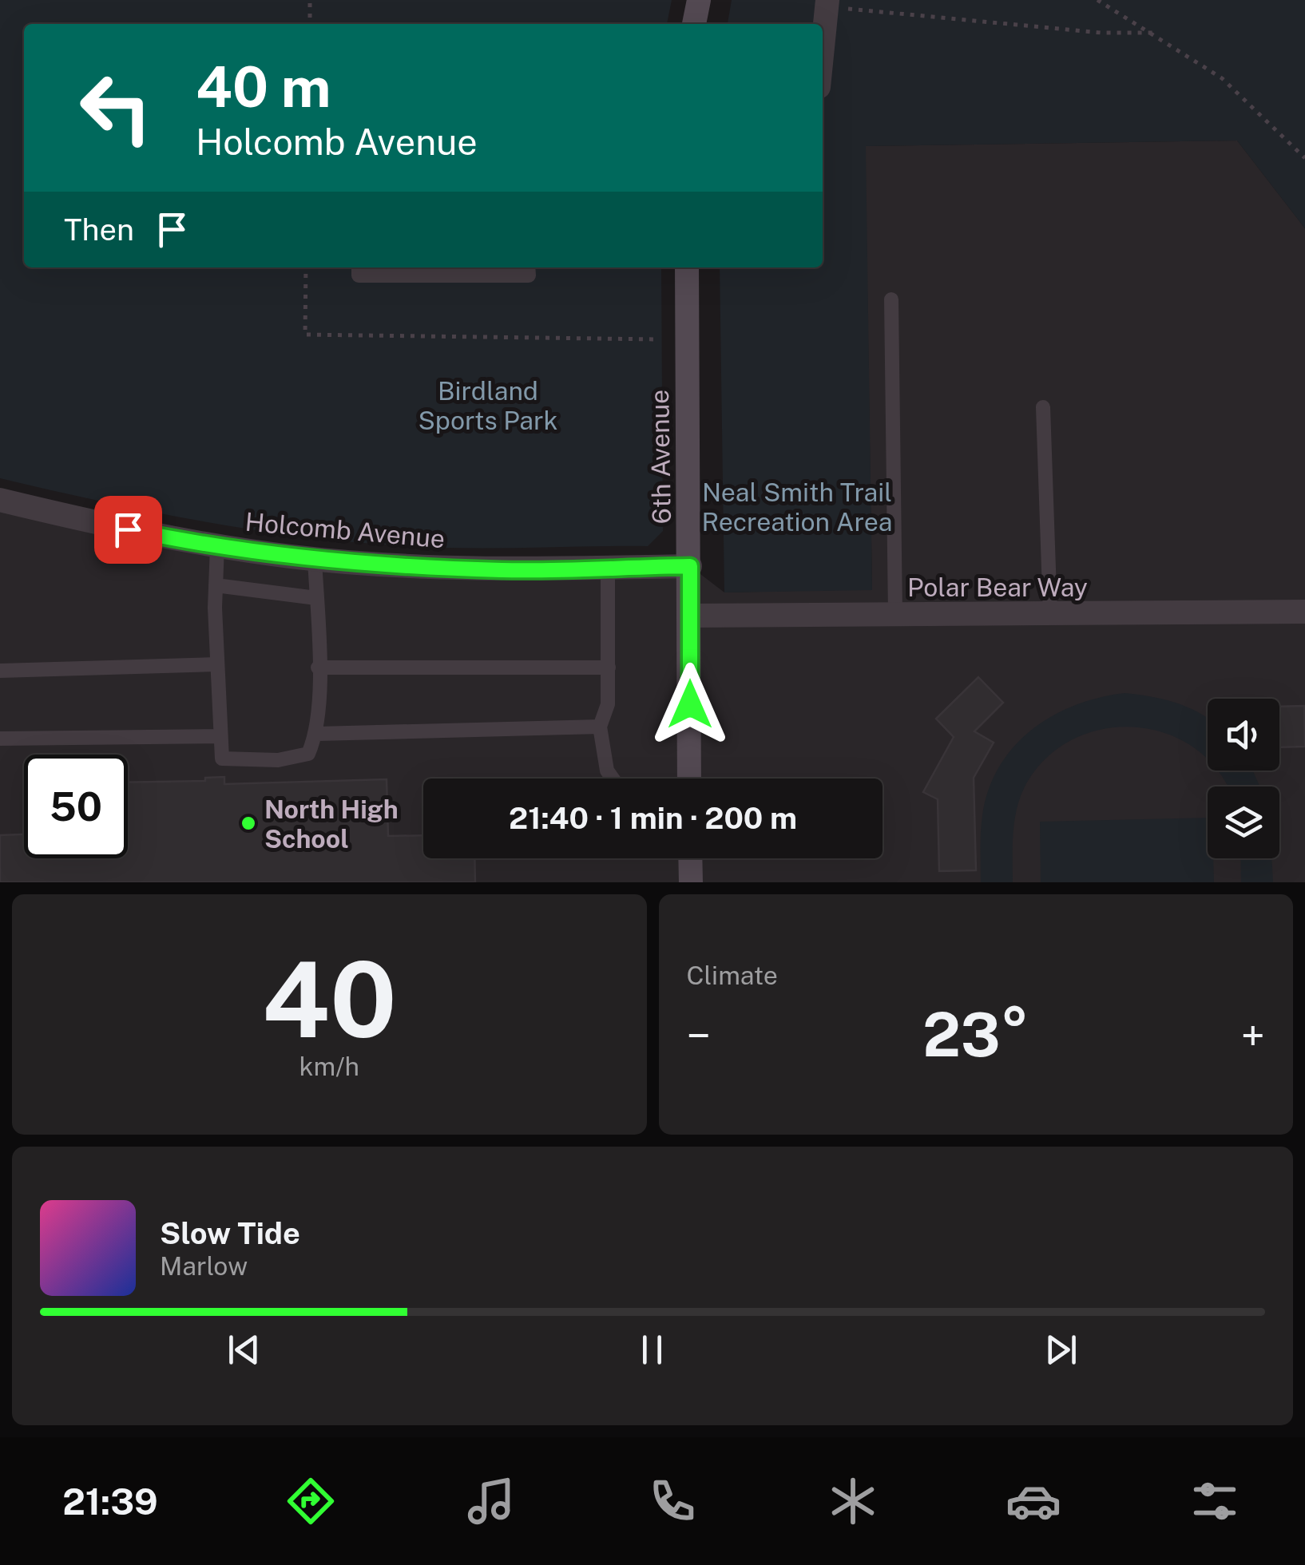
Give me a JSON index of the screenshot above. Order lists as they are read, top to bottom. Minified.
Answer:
{"streets":{"main road":["6th Avenue"],"street":["Holcomb Avenue","Polar Bear Way"]},"crossings":[["6th Avenue","Holcomb Avenue"],["6th Avenue","Polar Bear Way"]],"parks":["Birdland Sports Park","Neal Smith Trail Recreation Area"],"places":["North High School"],"page":{"turn":["40 m","Holcomb Avenue"],"then":"Then","limit":"50","trip":"21:40 · 1 min · 200 m","tile":[["40","km/h"],"Climate"],"heat":["−","23°","+"],"song":["Slow Tide","Marlow"],"tabs":"21:39"}}
